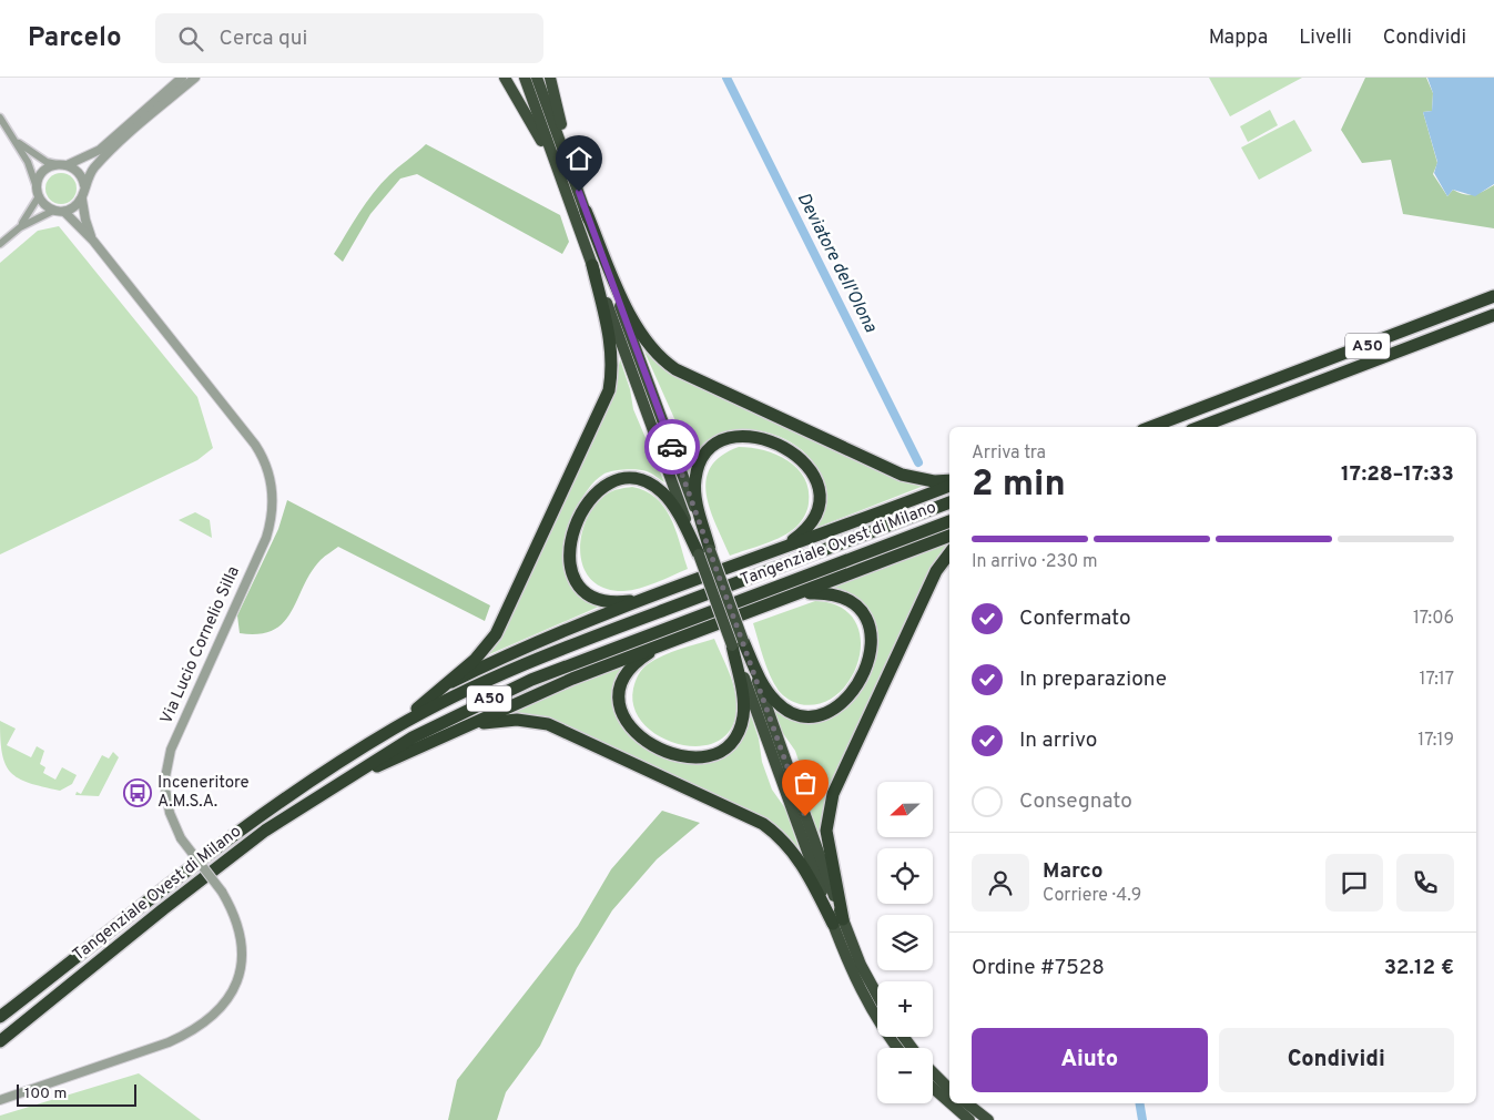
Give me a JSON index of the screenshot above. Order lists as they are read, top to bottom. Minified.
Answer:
{"streets":{"highway":["A50","Tangenziale Ovest di Milano"],"street":["Via Lucio Cornelio Silla"]},"water":["Deviatore dell'Olona"],"places":{"bus stop":["Inceneritore A.M.S.A."]},"scale_bar":"100 m","north":"left","page":{"header":"Parcelo","search":"Cerca qui","nav":["Mappa","Livelli","Condividi"],"heading":["2 min","Arriva tra","17:28–17:33"],"panel":["Marco","Corriere · 4.9","Ordine #7528","32.12 €"],"bar":"In arrivo · 230 m","list":[["Confermato","17:06"],["In preparazione","17:17"],["In arrivo","17:19"],"Consegnato"],"map_buttons":["+","−"],"buttons":["Aiuto","Condividi"],"scale":"100 m"}}
